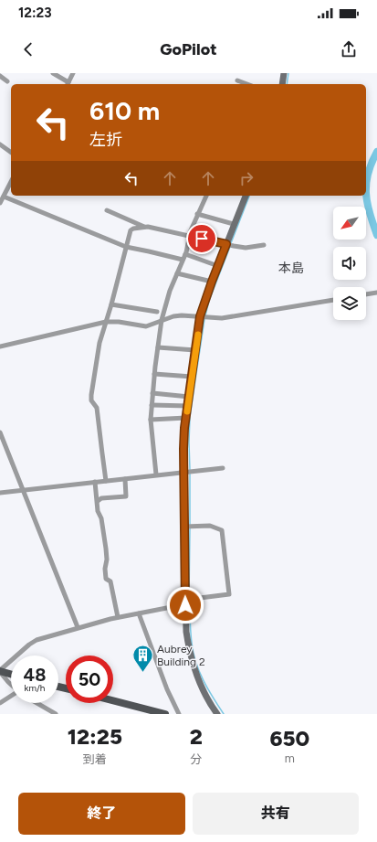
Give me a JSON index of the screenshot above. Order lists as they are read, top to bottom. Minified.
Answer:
{"districts":["本島"],"places":{"building":["Aubrey Building 2"]},"north":"bottom left","page":{"status":"12:23","header":"GoPilot","turn":["610 m","左折"],"speed":"48 km/h","limit":"50","eta":["12:25","到着","2","分","650","m"],"buttons":["終了","共有"]}}
